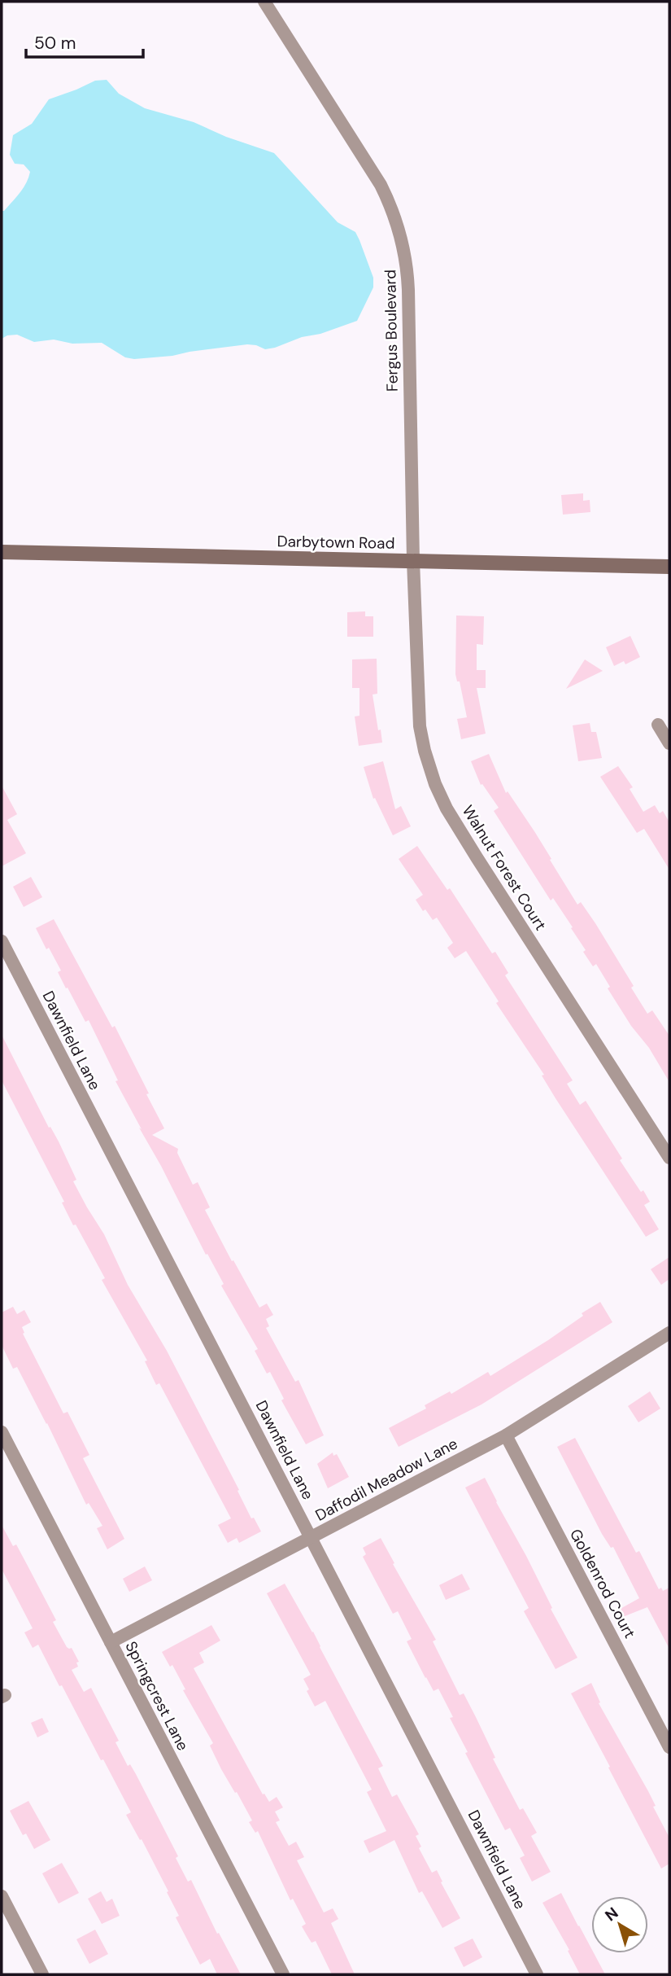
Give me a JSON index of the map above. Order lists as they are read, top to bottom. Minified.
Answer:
{"streets":{"main road":["Darbytown Road"],"street":["Fergus Boulevard","Walnut Forest Court","Dawnfield Lane","Daffodil Meadow Lane","Goldenrod Court","Springcrest Lane"]},"crossings":[["Fergus Boulevard","Darbytown Road"],["Fergus Boulevard","Walnut Forest Court"],["Darbytown Road","Walnut Forest Court"],["Dawnfield Lane","Daffodil Meadow Lane"],["Daffodil Meadow Lane","Goldenrod Court"],["Daffodil Meadow Lane","Springcrest Lane"]],"scale_bar":"50 m","north":"top left"}
